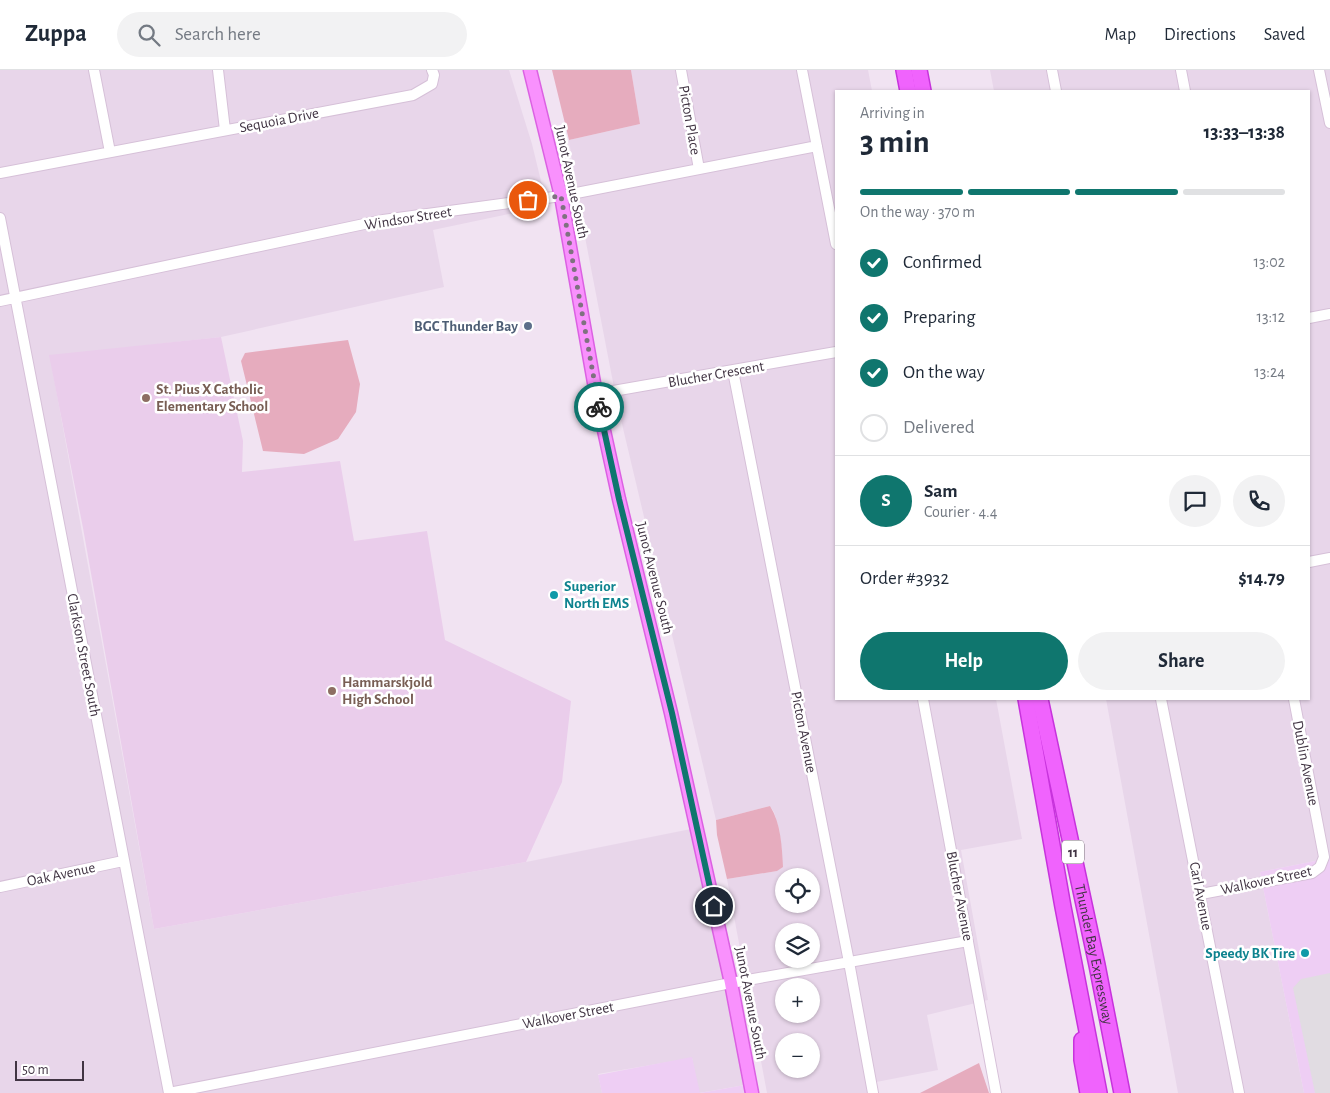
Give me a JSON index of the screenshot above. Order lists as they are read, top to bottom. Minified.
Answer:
{"streets":{"highway":["11","Thunder Bay Expressway"],"main road":["Junot Avenue South"],"street":["Sequoia Drive","Picton Place","Windsor Street","Blucher Crescent","Clarkson Street South","Picton Avenue","Dublin Avenue","Oak Avenue","Walkover Street","Blucher Avenue","Carl Avenue"]},"crossings":[["Picton Place","Windsor Street"],["Junot Avenue South","Windsor Street"],["Junot Avenue South","Blucher Crescent"],["Junot Avenue South","Walkover Street"],["Windsor Street","Clarkson Street South"],["Blucher Crescent","Picton Avenue"],["Clarkson Street South","Oak Avenue"],["Clarkson Street South","Walkover Street"],["Picton Avenue","Walkover Street"],["Dublin Avenue","Walkover Street"],["Walkover Street","Blucher Avenue"],["Walkover Street","Carl Avenue"]],"places":["BGC Thunder Bay","St. Pius X Catholic Elementary School","Superior North EMS","Hammarskjold High School","Speedy BK Tire"],"scale_bar":"50 m","page":{"header":"Zuppa","search":"Search here","nav":["Map","Directions","Saved"],"heading":["3 min","Arriving in","13:33–13:38"],"panel":["Sam","Courier · 4.4","Order #3932","$14.79"],"bar":"On the way · 370 m","list":[["Confirmed","13:02"],["Preparing","13:12"],["On the way","13:24"],"Delivered"],"round":"S","buttons":["Help","Share"],"map_buttons":["+","−"],"scale":"50 m"}}
